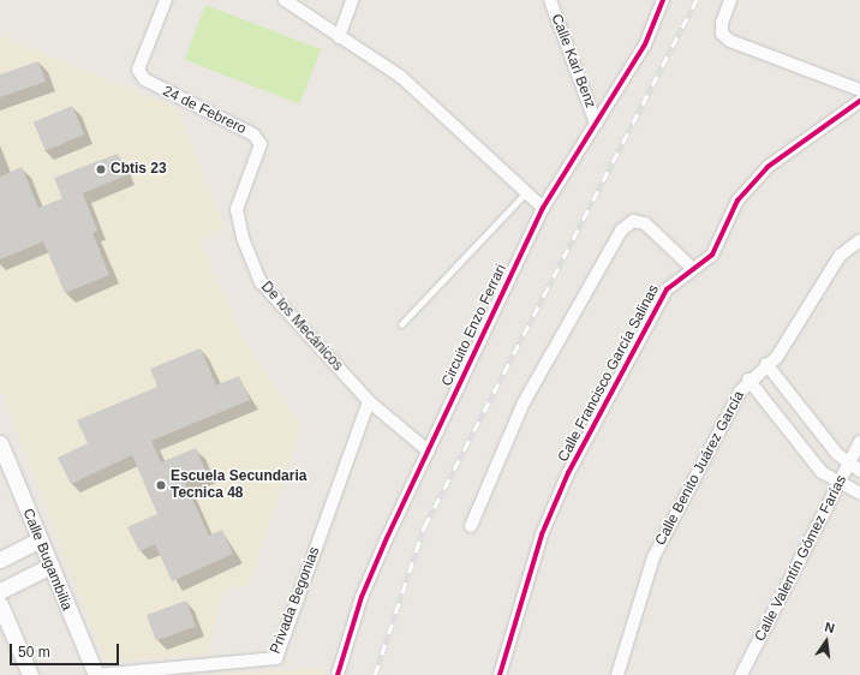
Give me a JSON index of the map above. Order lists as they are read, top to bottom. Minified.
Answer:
{"streets":{"street":["Calle Karl Benz","24 de Febrero","Circuito Enzo Ferrari","De los Mecánicos","Calle Francisco García Salinas","Calle Benito Juárez García","Calle Valentín Gómez Farías","Calle Bugambilia","Privada Begonias"]},"crossings":[["Calle Karl Benz","Circuito Enzo Ferrari"],["24 de Febrero","De los Mecánicos"],["Circuito Enzo Ferrari","De los Mecánicos"],["De los Mecánicos","Privada Begonias"],["Calle Bugambilia","Privada Begonias"]],"places":["Cbtis 23","Escuela Secundaria Tecnica 48"],"scale_bar":"50 m","north":"top"}
